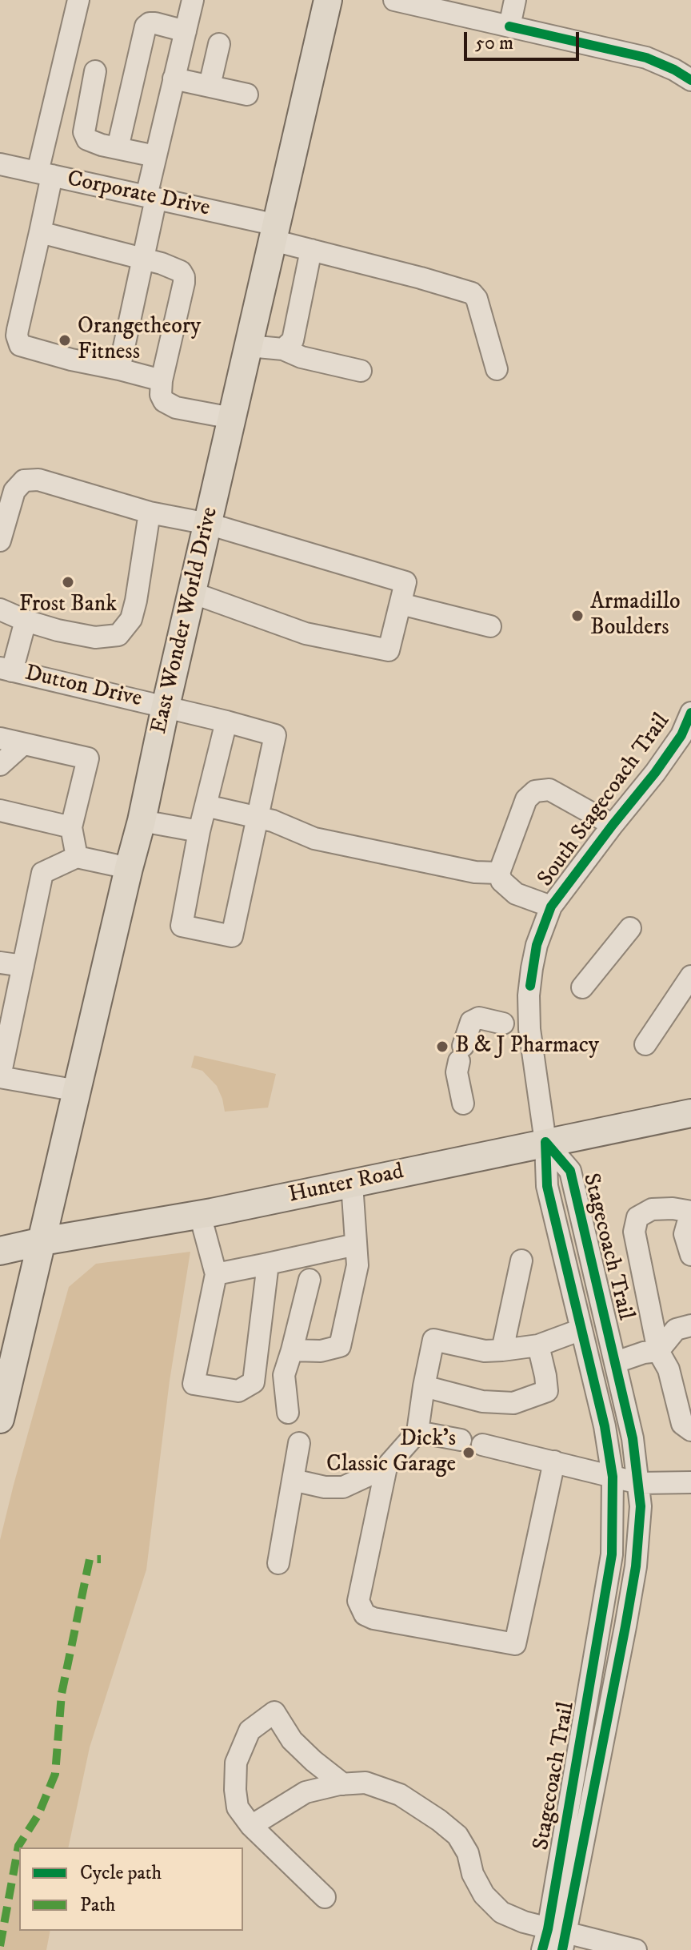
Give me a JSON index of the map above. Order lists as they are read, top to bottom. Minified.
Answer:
{"streets":{"main road":["East Wonder World Drive","Hunter Road"],"street":["Corporate Drive","Dutton Drive","South Stagecoach Trail","Stagecoach Trail"]},"crossings":[["Corporate Drive","East Wonder World Drive"],["East Wonder World Drive","Dutton Drive"],["East Wonder World Drive","Hunter Road"],["South Stagecoach Trail","Hunter Road"],["South Stagecoach Trail","Stagecoach Trail"],["Hunter Road","Stagecoach Trail"]],"places":["Orangetheory Fitness","Frost Bank","Armadillo Boulders","B & J Pharmacy","Dick's Classic Garage"],"legend":["Cycle path","Path"],"scale_bar":"50 m"}
